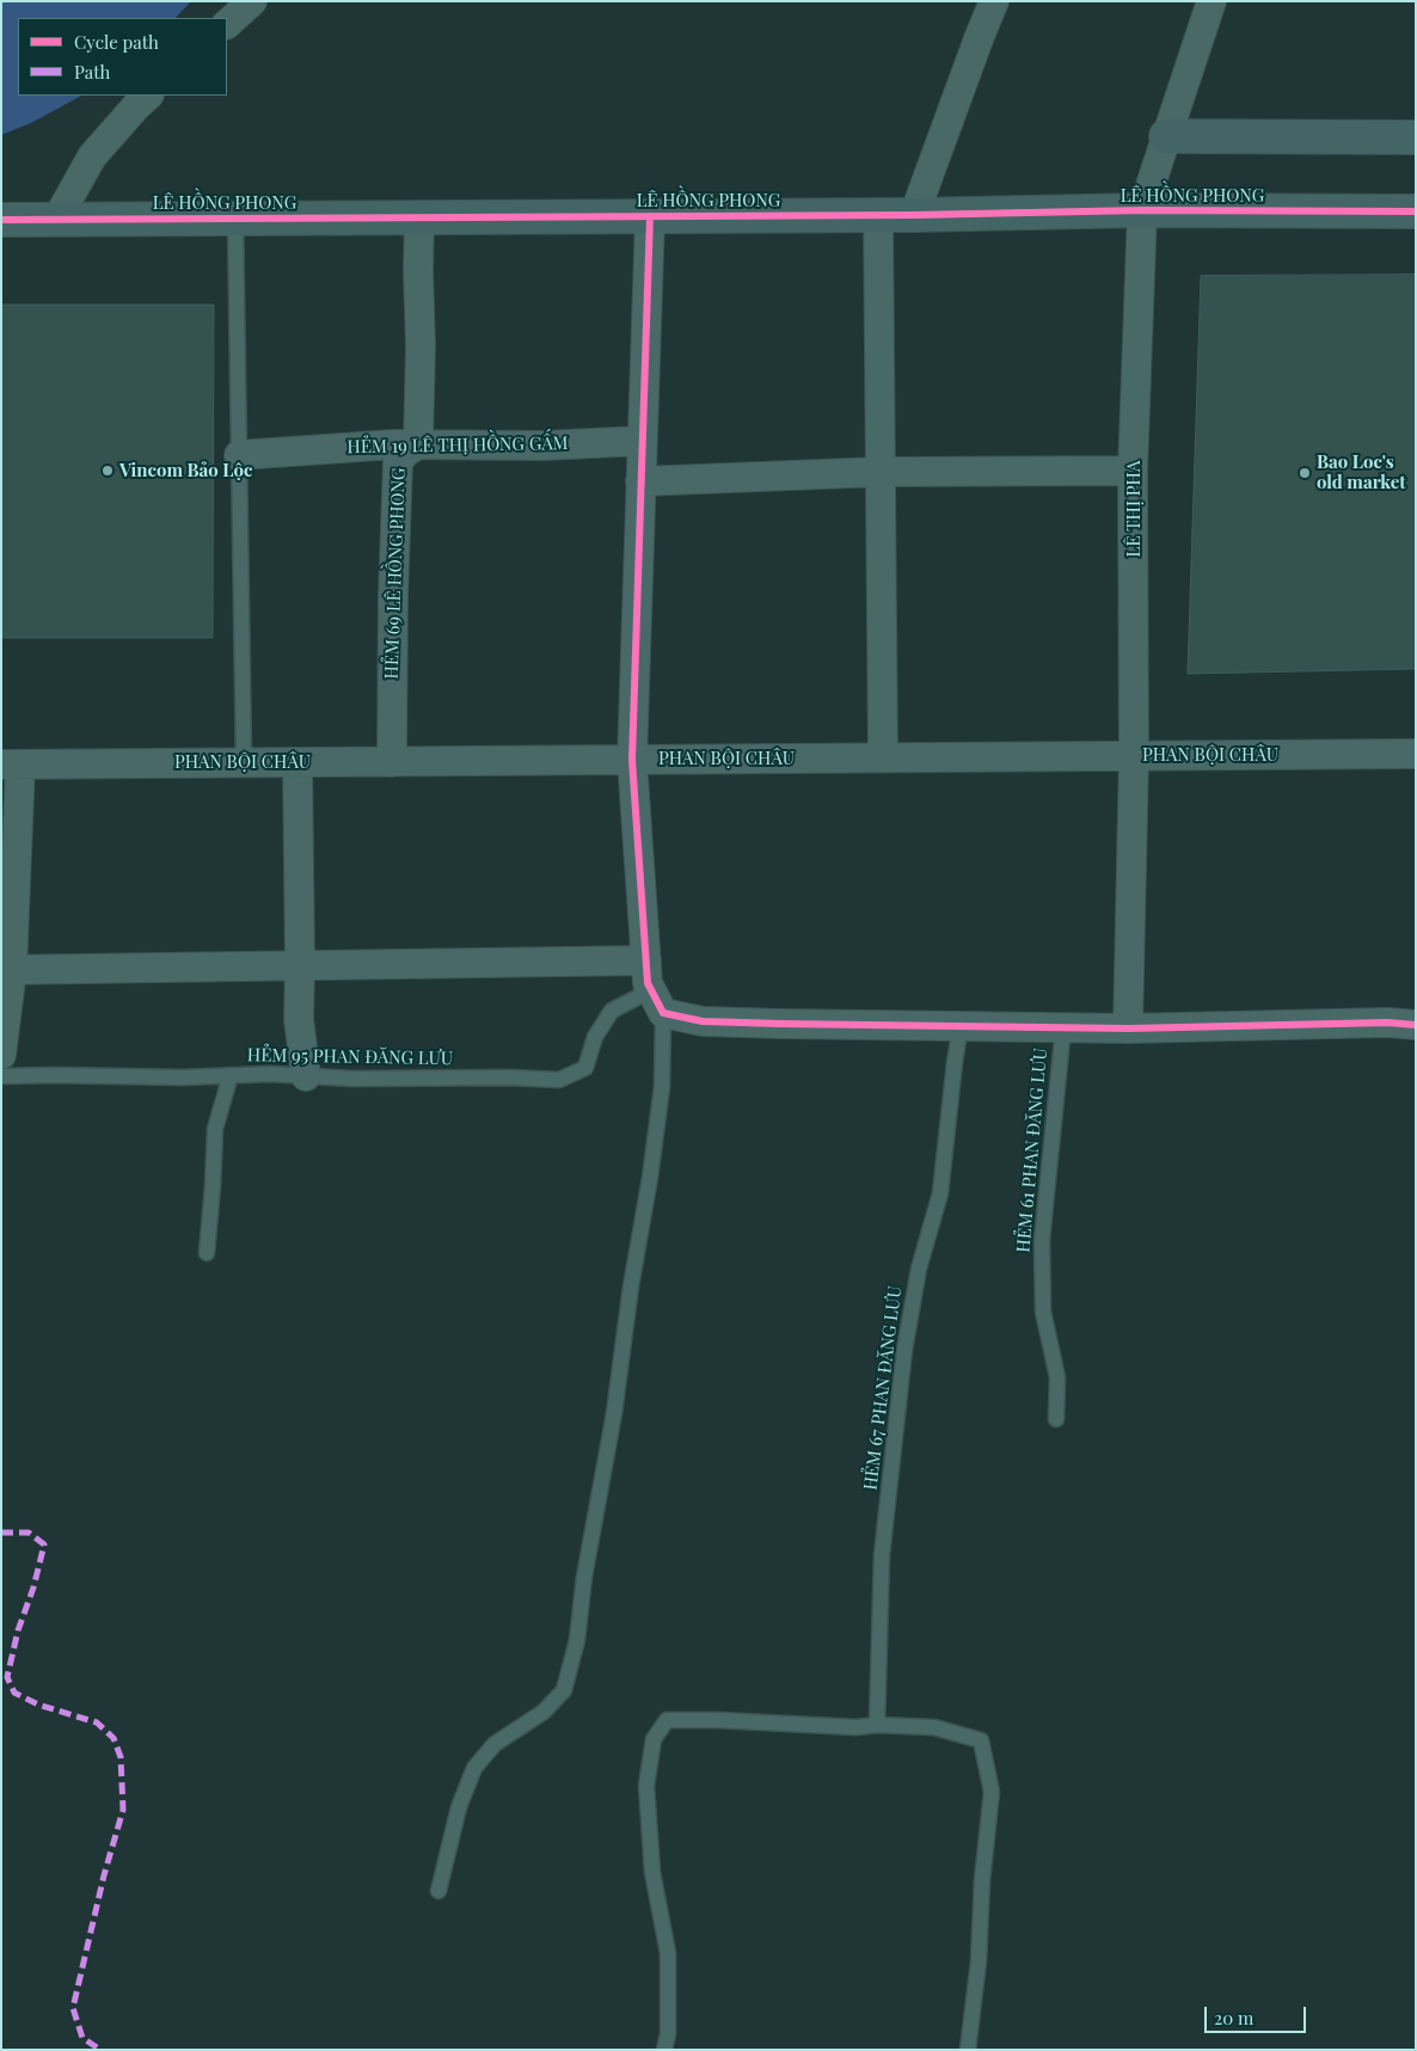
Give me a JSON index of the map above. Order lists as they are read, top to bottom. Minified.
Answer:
{"streets":{"street":["LÊ HỒNG PHONG","HẺM 19 LÊ THỊ HỒNG GẤM","LÊ THỊ PHA","HẺM 69 LÊ HỒNG PHONG","PHAN BỘI CHÂU"],"lane":["HẺM 95 PHAN ĐĂNG LƯU","HẺM 61 PHAN ĐĂNG LƯU","HẺM 67 PHAN ĐĂNG LƯU"]},"crossings":[["LÊ HỒNG PHONG","LÊ THỊ PHA"],["LÊ HỒNG PHONG","HẺM 69 LÊ HỒNG PHONG"],["HẺM 19 LÊ THỊ HỒNG GẤM","HẺM 69 LÊ HỒNG PHONG"],["LÊ THỊ PHA","PHAN BỘI CHÂU"],["HẺM 69 LÊ HỒNG PHONG","PHAN BỘI CHÂU"]],"places":["Vincom Bảo Lộc","Bao Loc's old market"],"legend":["Cycle path","Path"],"scale_bar":"20 m"}
